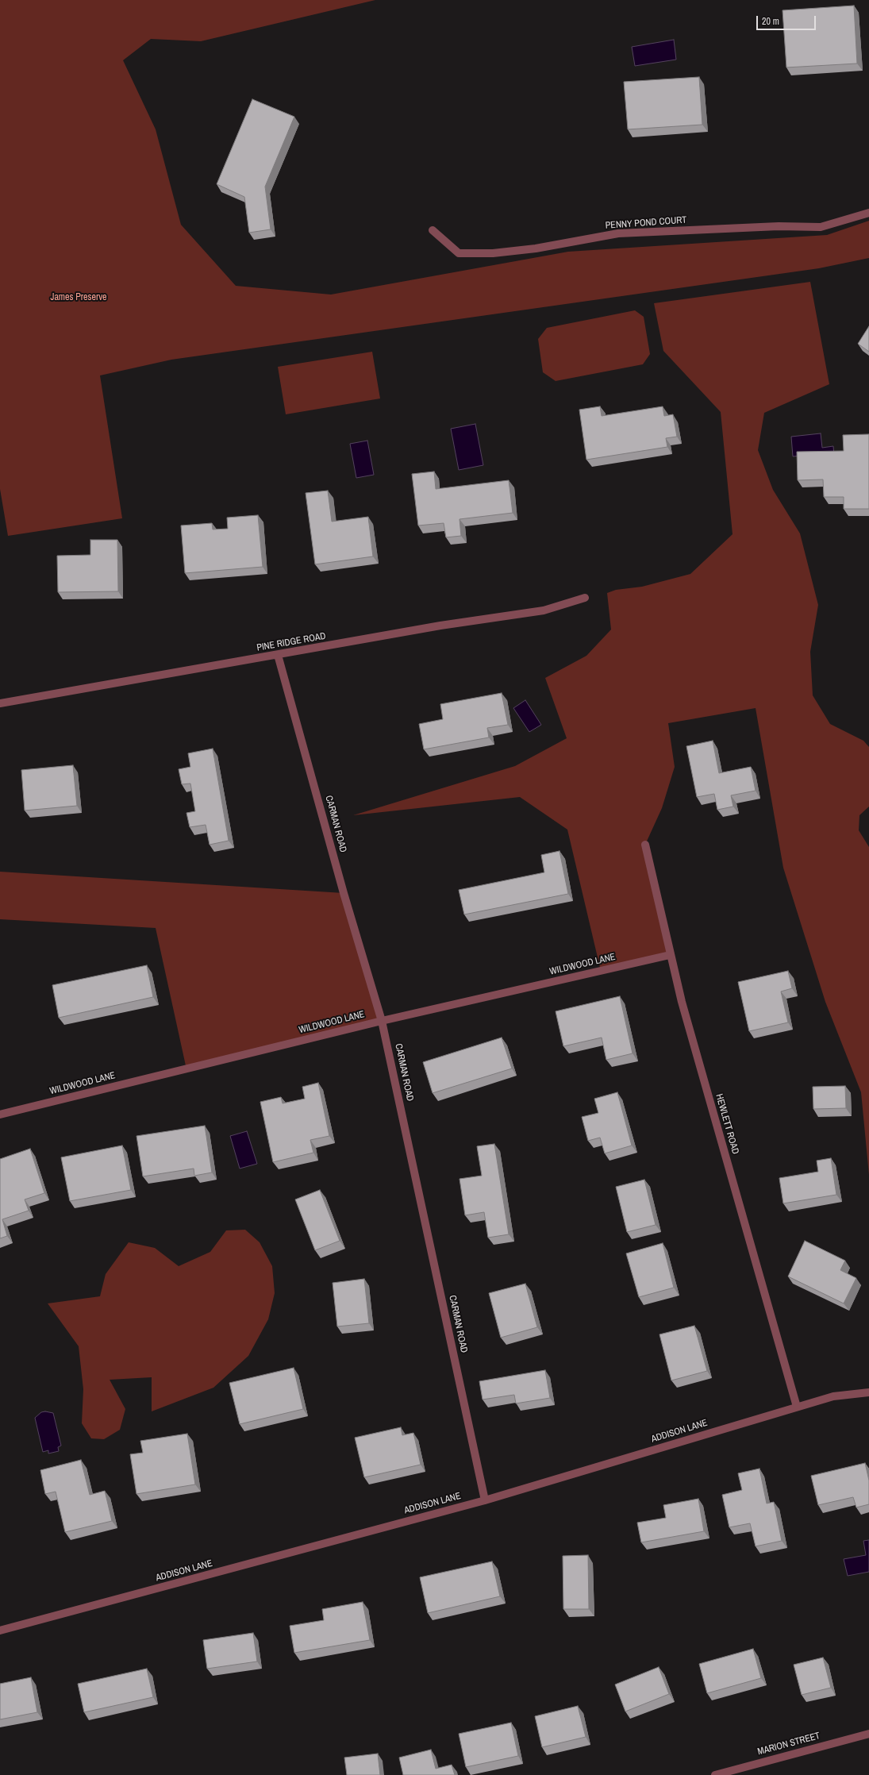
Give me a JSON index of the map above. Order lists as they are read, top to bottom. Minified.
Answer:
{"streets":{"street":["PENNY POND COURT","PINE RIDGE ROAD","CARMAN ROAD","WILDWOOD LANE","HEWLETT ROAD","ADDISON LANE","MARION STREET"]},"crossings":[["PINE RIDGE ROAD","CARMAN ROAD"],["CARMAN ROAD","WILDWOOD LANE"],["CARMAN ROAD","ADDISON LANE"],["WILDWOOD LANE","HEWLETT ROAD"],["HEWLETT ROAD","ADDISON LANE"]],"parks":["James Preserve"],"scale_bar":"20 m"}
